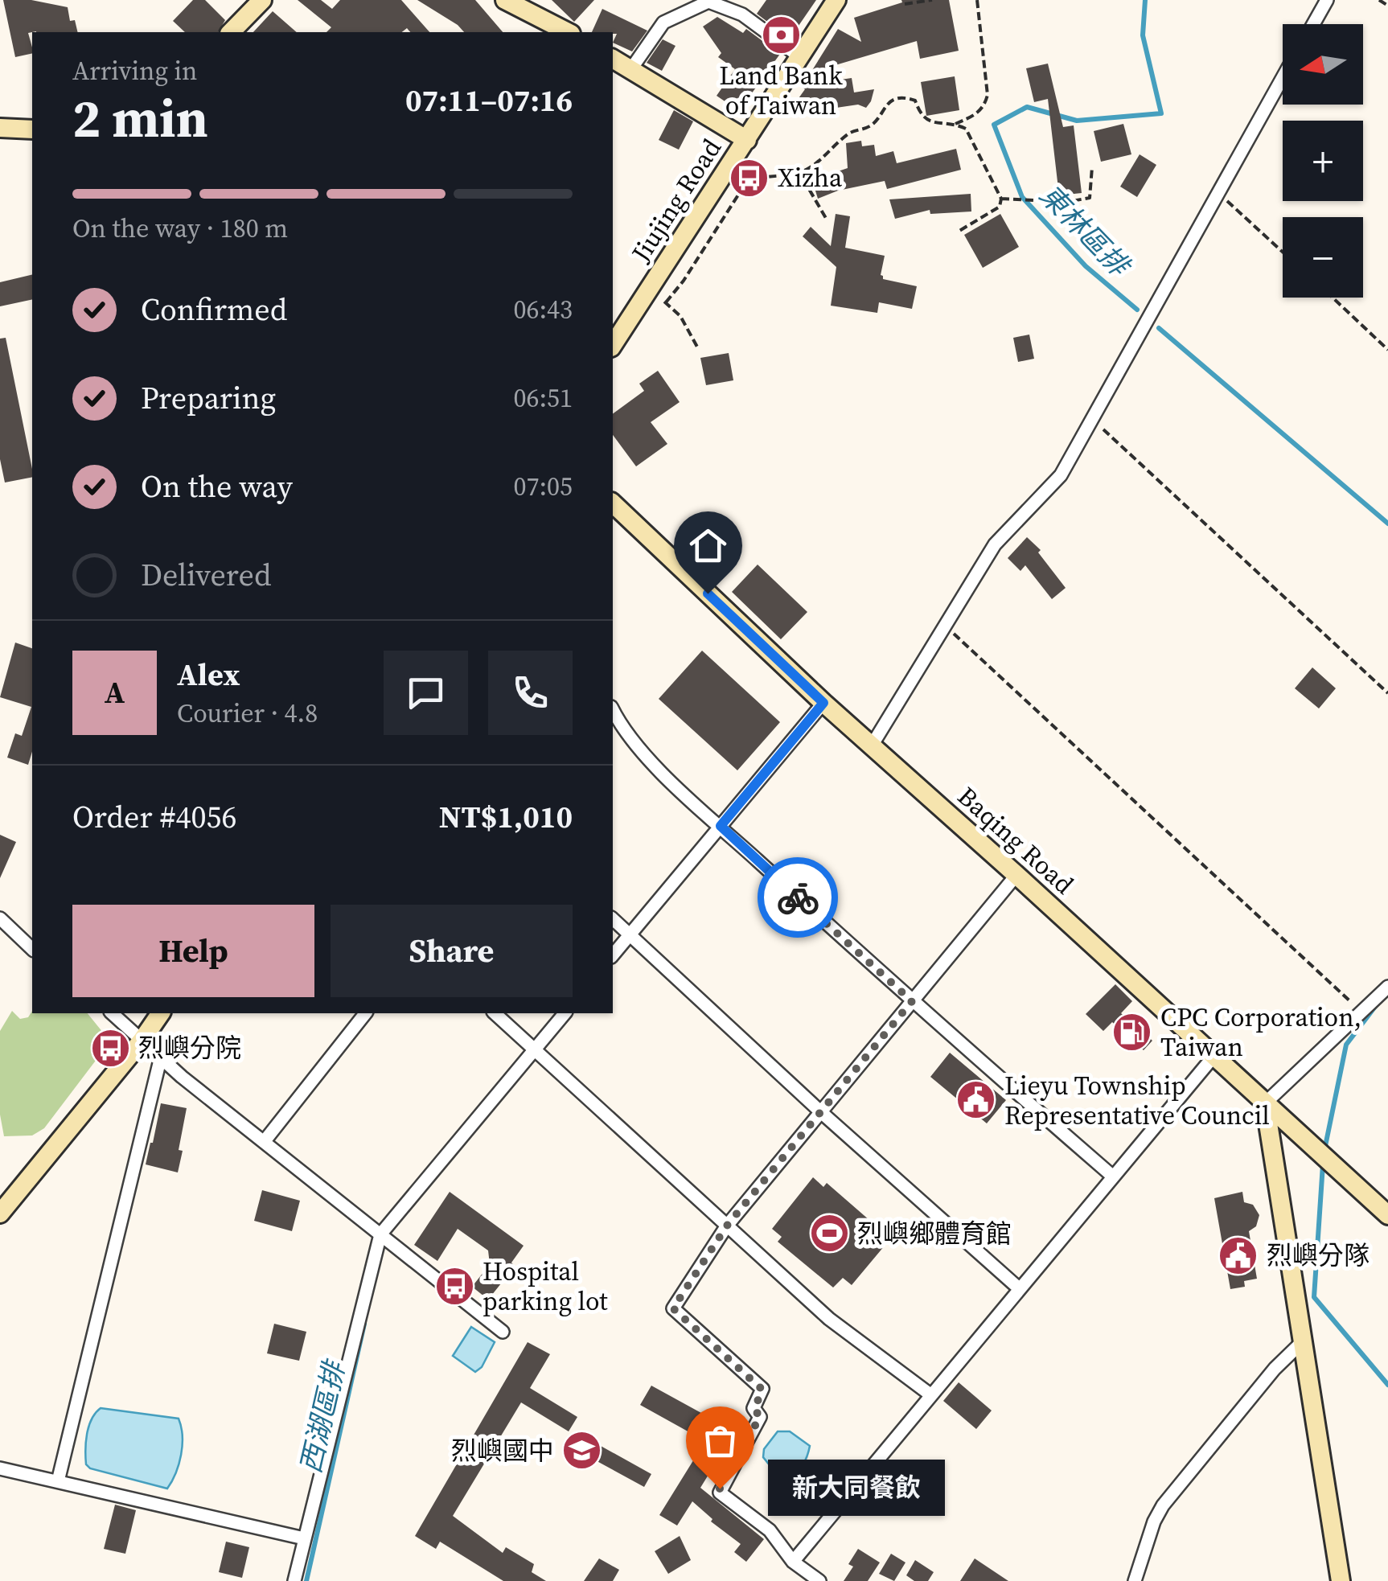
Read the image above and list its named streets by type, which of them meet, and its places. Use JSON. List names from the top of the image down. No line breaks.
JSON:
{"streets":{"main road":["Jiujing Road","Baqing Road"]},"water":["東林區排","西湖區排"],"places":{"bank":["Land Bank of Taiwan"],"bus stop":["Xizha","烈嶼分院","Hospital parking lot"],"fuel station":["CPC Corporation, Taiwan"],"public building":["Lieyu Township Representative Council","烈嶼分隊"],"sports":["烈嶼鄉體育館"],"school or university":["烈嶼國中"],"other":["新大同餐飲"]},"north":"left","page":{"map_buttons":["+","−"],"heading":["2 min","Arriving in","07:11–07:16"],"panel":["Alex","Courier · 4.8","Order #4056","NT$1,010"],"bar":"On the way · 180 m","list":[["Confirmed","06:43"],["Preparing","06:51"],["On the way","07:05"],"Delivered"],"round":"A","buttons":["Help","Share"],"bubble":"新大同餐飲"}}
